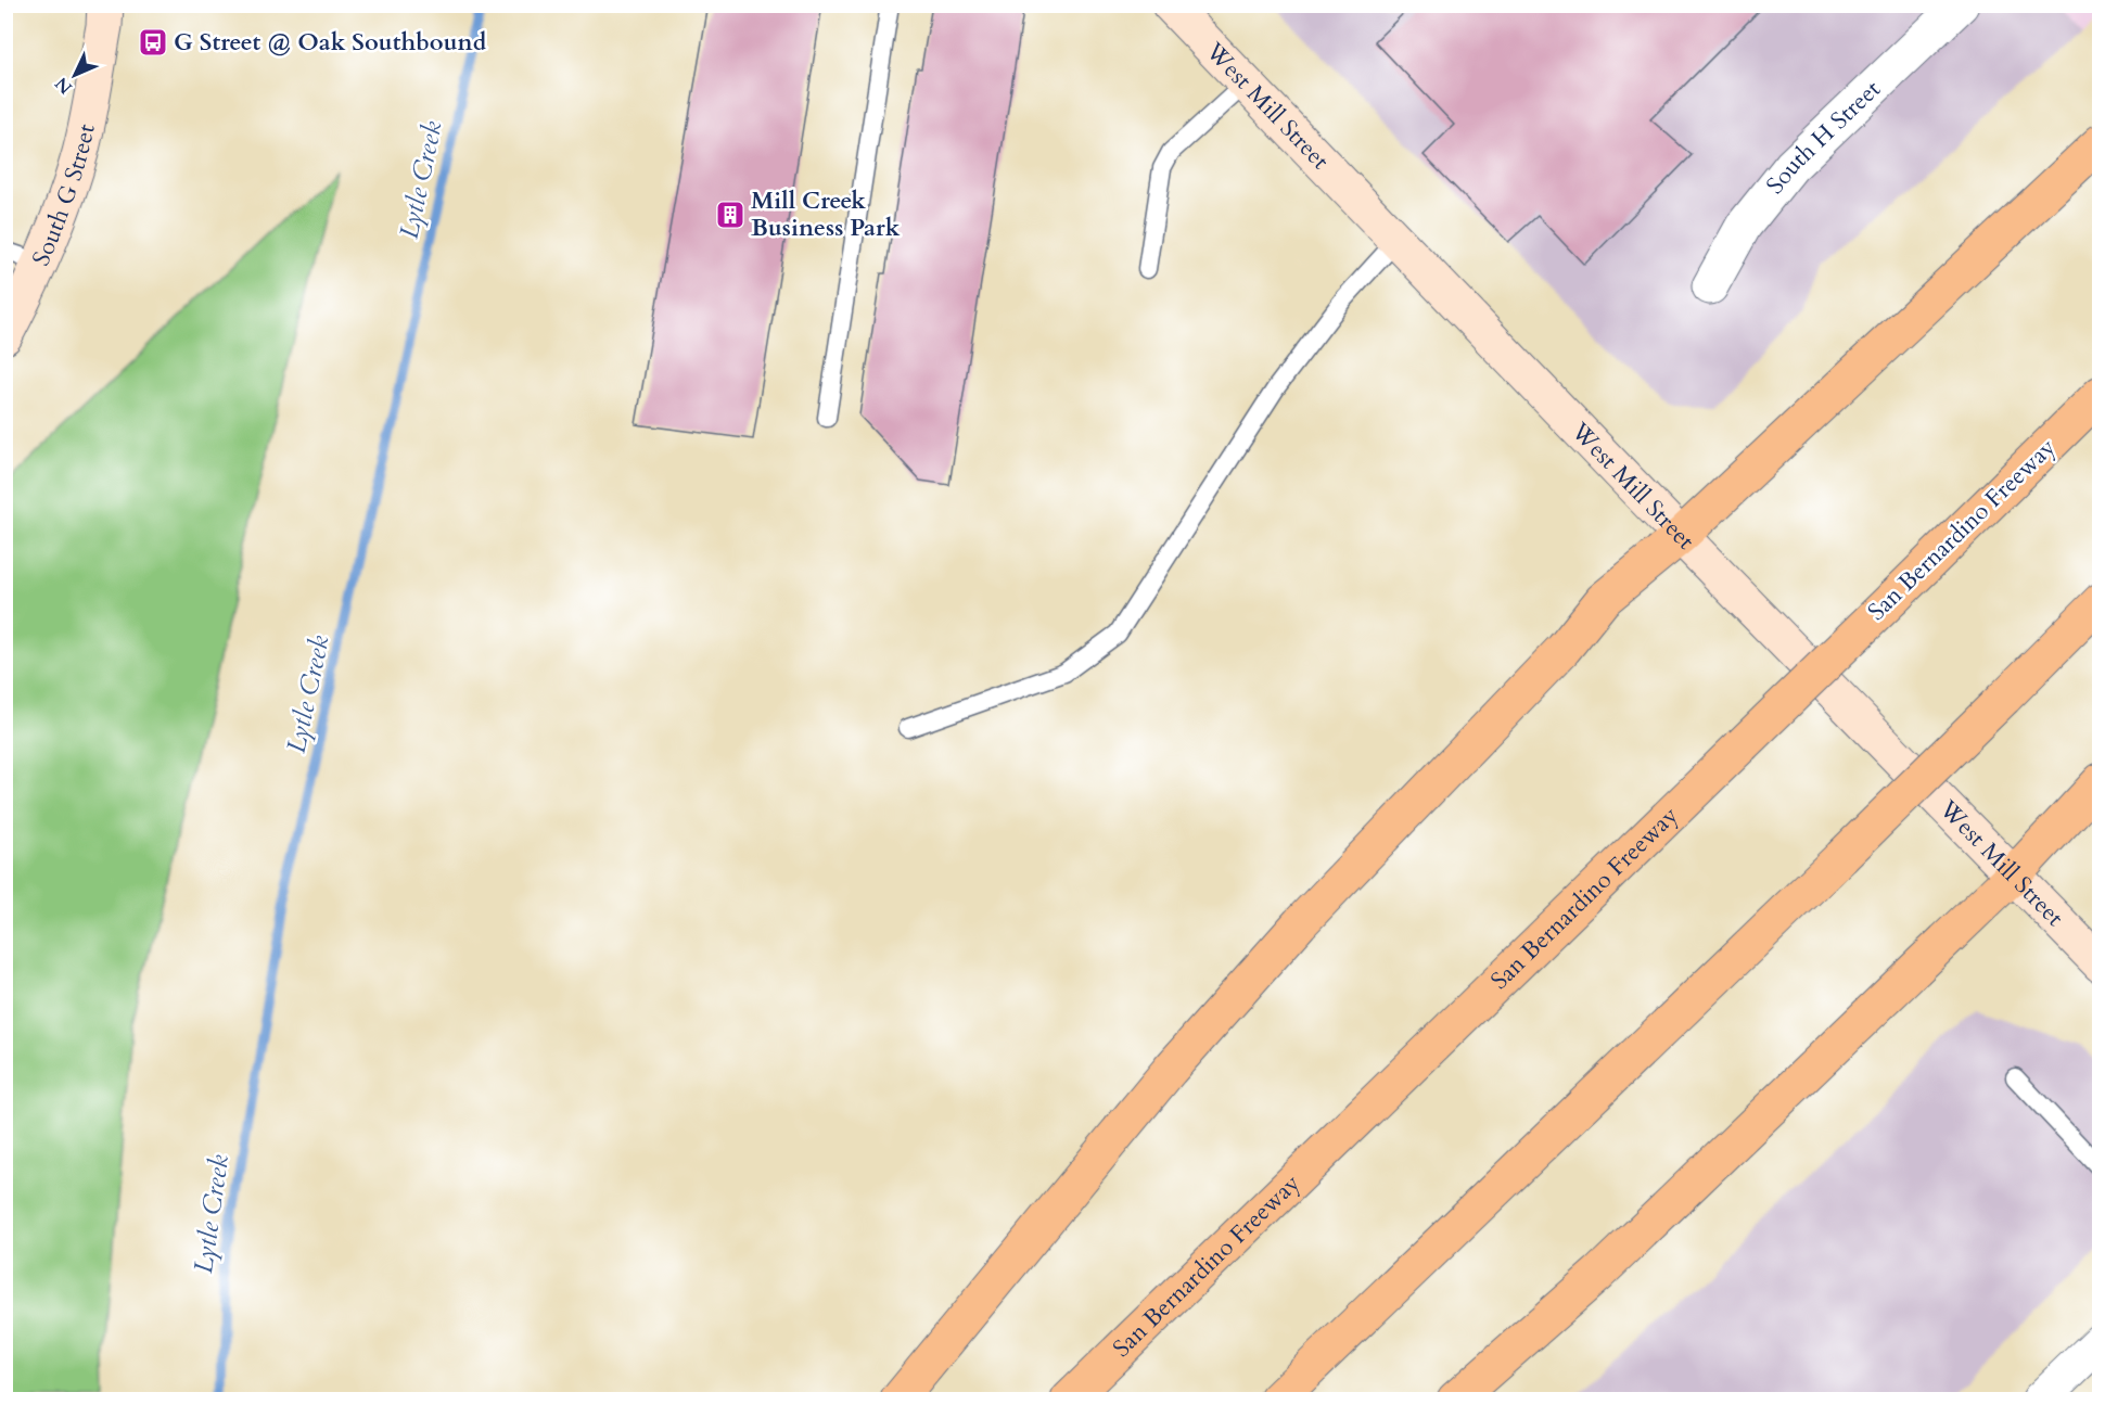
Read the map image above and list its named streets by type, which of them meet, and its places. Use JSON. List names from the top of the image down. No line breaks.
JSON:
{"streets":{"highway":["San Bernardino Freeway"],"main road":["West Mill Street","South G Street"],"street":["South H Street"]},"water":["Lytle Creek"],"places":{"bus stop":["G Street @ Oak Southbound"],"building":["Mill Creek Business Park"]},"north":"bottom left"}
